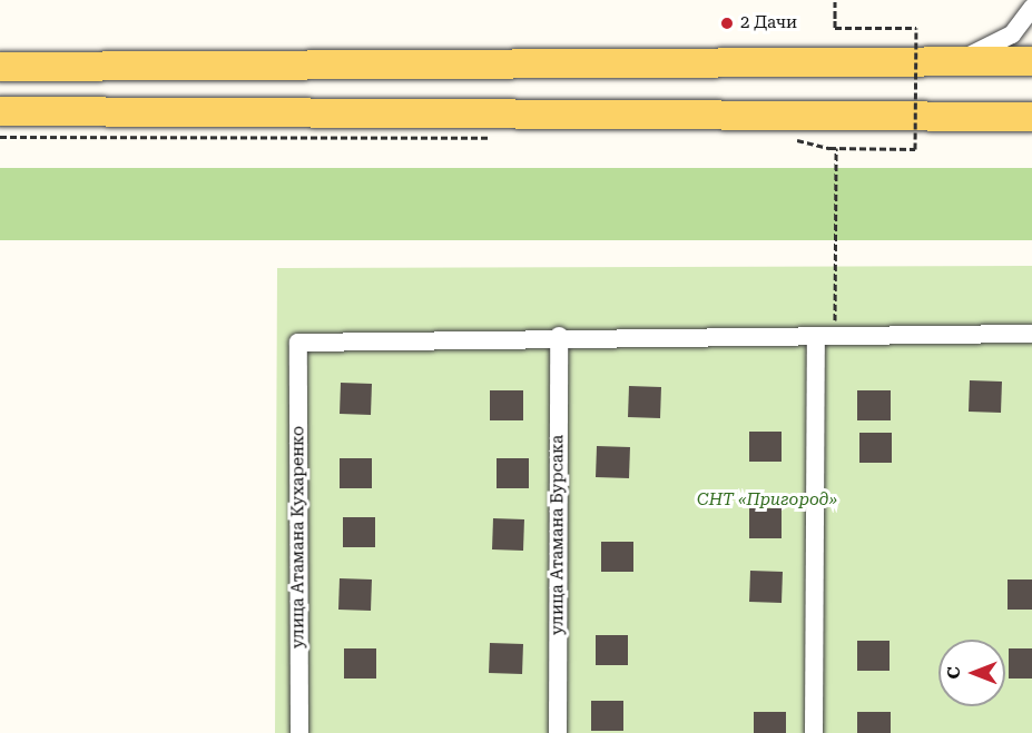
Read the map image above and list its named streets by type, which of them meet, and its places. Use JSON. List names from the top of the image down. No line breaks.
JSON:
{"streets":{"street":["улица Атамана Бурсака","улица Атамана Кухаренко"]},"crossings":[["улица Атамана Бурсака","улица Атамана Кухаренко"]],"parks":["СНТ «Пригород»"],"places":["2 Дачи"],"north":"left"}
